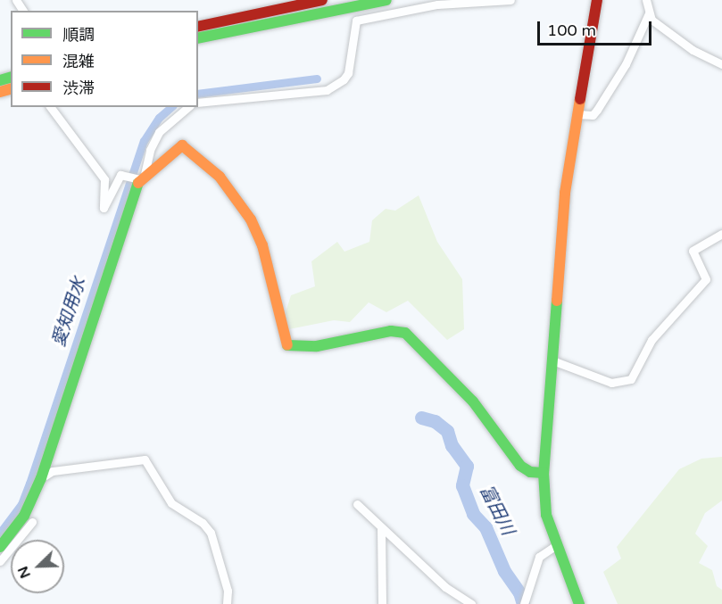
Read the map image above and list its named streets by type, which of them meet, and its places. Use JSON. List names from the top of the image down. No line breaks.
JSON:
{"water":["愛知用水","富田川"],"legend":["順調","混雑","渋滞"],"scale_bar":"100 m","north":"bottom left"}
